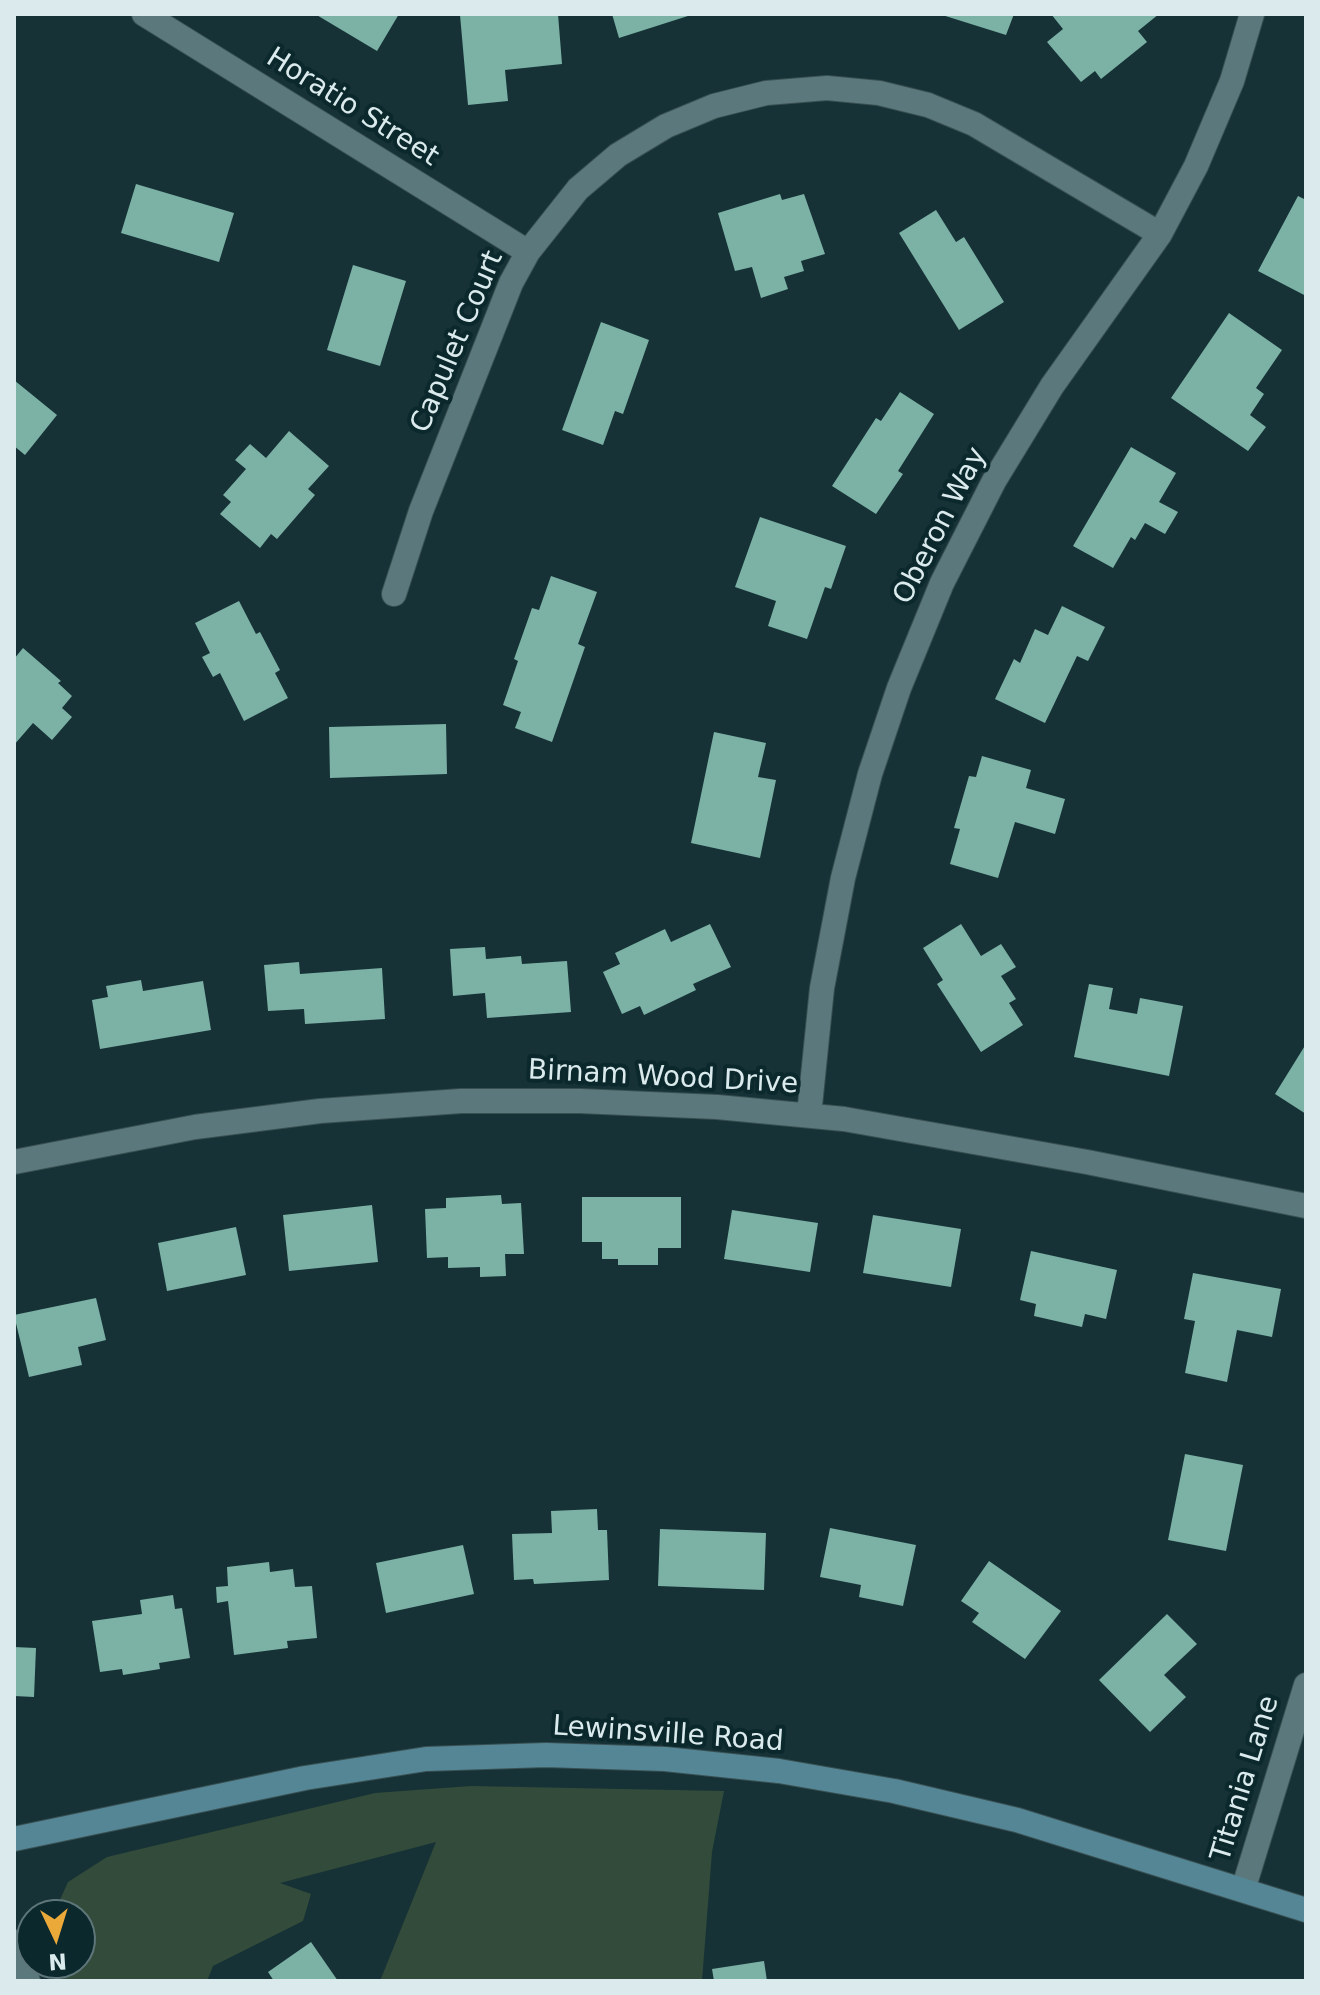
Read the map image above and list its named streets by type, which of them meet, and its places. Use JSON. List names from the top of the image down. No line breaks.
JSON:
{"streets":{"main road":["Lewinsville Road"],"street":["Horatio Street","Capulet Court","Oberon Way","Birnam Wood Drive","Titania Lane"]},"crossings":[["Horatio Street","Capulet Court"],["Capulet Court","Oberon Way"],["Oberon Way","Birnam Wood Drive"],["Lewinsville Road","Titania Lane"]],"north":"bottom"}
